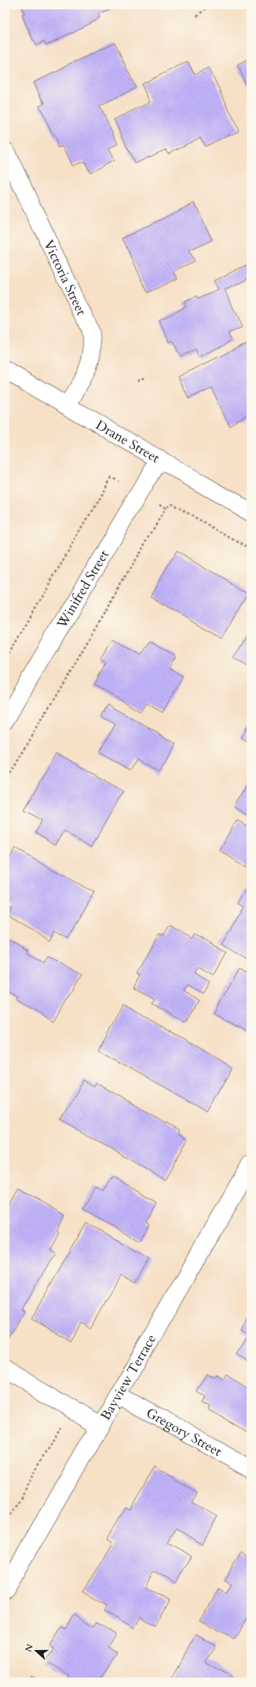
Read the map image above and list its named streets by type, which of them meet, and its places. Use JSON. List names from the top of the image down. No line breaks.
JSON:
{"streets":{"street":["Victoria Street","Drane Street","Winifred Street","Bayview Terrace","Gregory Street"]},"crossings":[["Victoria Street","Drane Street"],["Drane Street","Winifred Street"],["Bayview Terrace","Gregory Street"]],"north":"left"}
